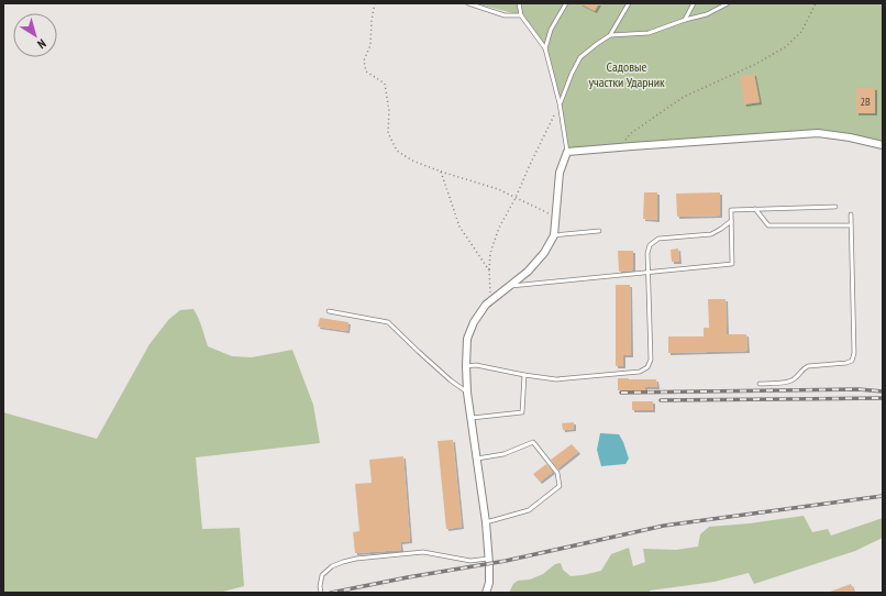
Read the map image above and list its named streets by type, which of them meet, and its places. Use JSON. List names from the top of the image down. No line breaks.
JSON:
{"parks":["Садовые участки Ударник"],"house_numbers":["2В"],"north":"bottom right"}
